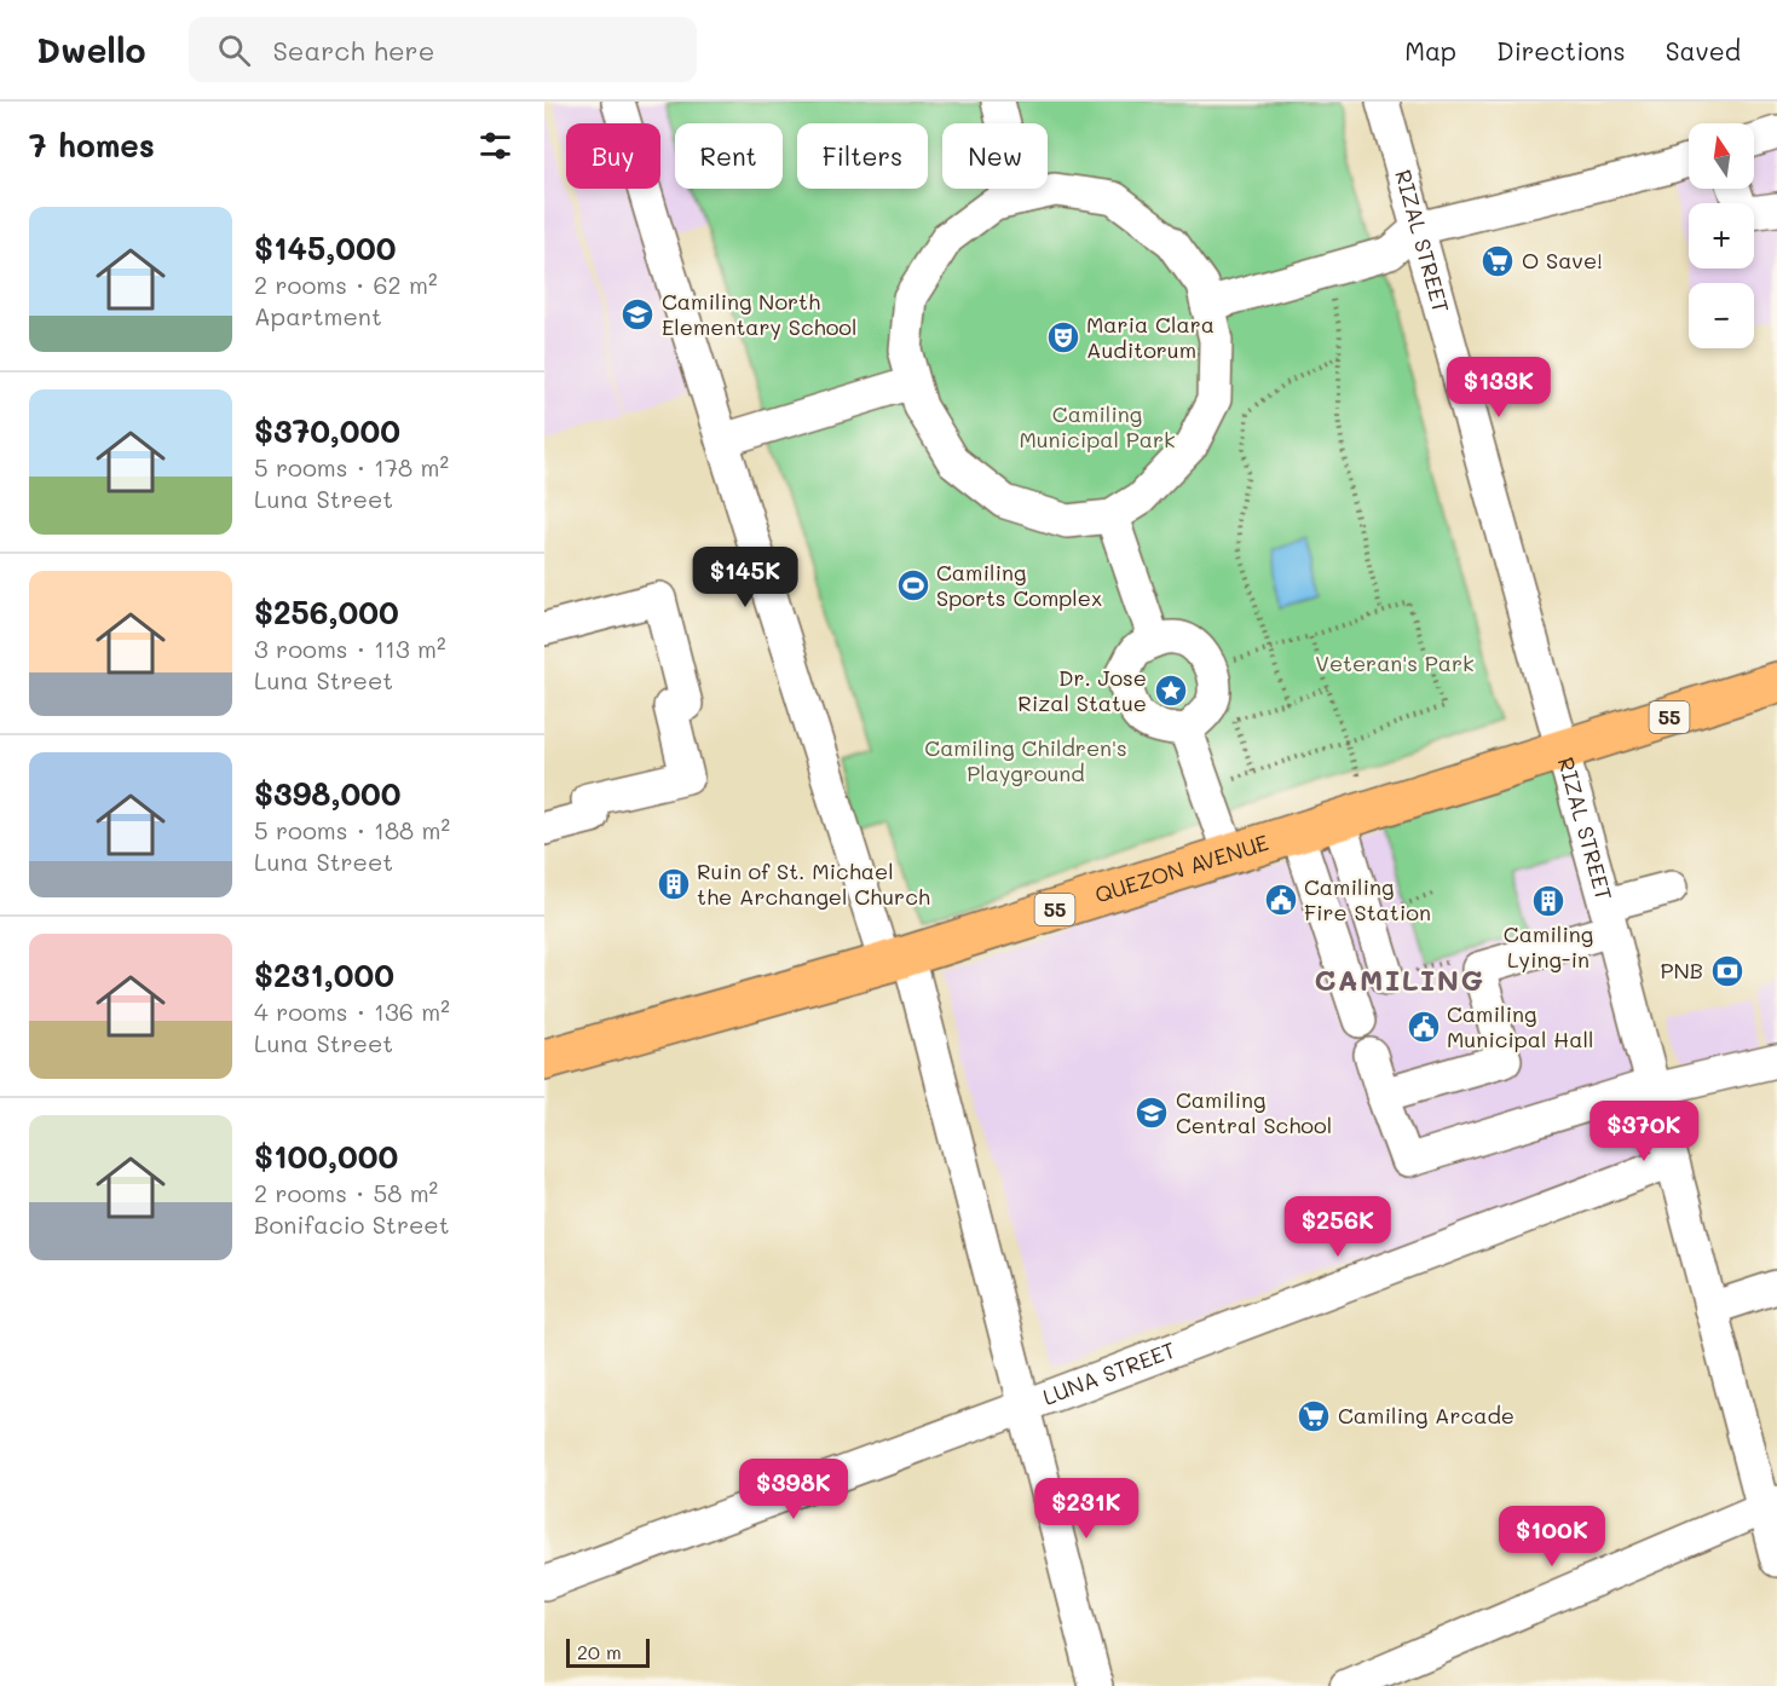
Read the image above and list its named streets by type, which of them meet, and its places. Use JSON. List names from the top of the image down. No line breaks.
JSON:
{"streets":{"highway":["55","QUEZON AVENUE"],"street":["RIZAL STREET","LUNA STREET"]},"crossings":[["RIZAL STREET","QUEZON AVENUE"],["RIZAL STREET","LUNA STREET"]],"districts":["CAMILING"],"parks":["Camiling Municipal Park","Veteran's Park","Camiling Children's Playground"],"places":{"supermarket":["O Save!","Camiling Arcade"],"school or university":["Camiling North Elementary School","Camiling Central School"],"theatre":["Maria Clara Auditorum"],"sports":["Camiling Sports Complex"],"place":["Dr. Jose Rizal Statue"],"building":["Ruin of St. Michael the Archangel Church","Camiling Lying-in"],"public building":["Camiling Fire Station","Camiling Municipal Hall"],"bank":["PNB"]},"scale_bar":"20 m","north":"top","page":{"header":"Dwello","search":"Search here","nav":["Map","Directions","Saved"],"heading":"7 homes","map_buttons":["+","−"],"chip":["Buy","Rent","Filters","New"],"list":[{"name":"$145,000","note":"2 rooms · 62 m² · Apartment"},{"name":"$370,000","note":"5 rooms · 178 m² · Luna Street"},{"name":"$256,000","note":"3 rooms · 113 m² · Luna Street"},{"name":"$398,000","note":"5 rooms · 188 m² · Luna Street"},{"name":"$231,000","note":"4 rooms · 136 m² · Luna Street"},{"name":"$100,000","note":"2 rooms · 58 m² · Bonifacio Street"}],"price":["$133K","$145K","$370K","$256K","$398K","$231K","$100K"],"scale":"20 m"}}
